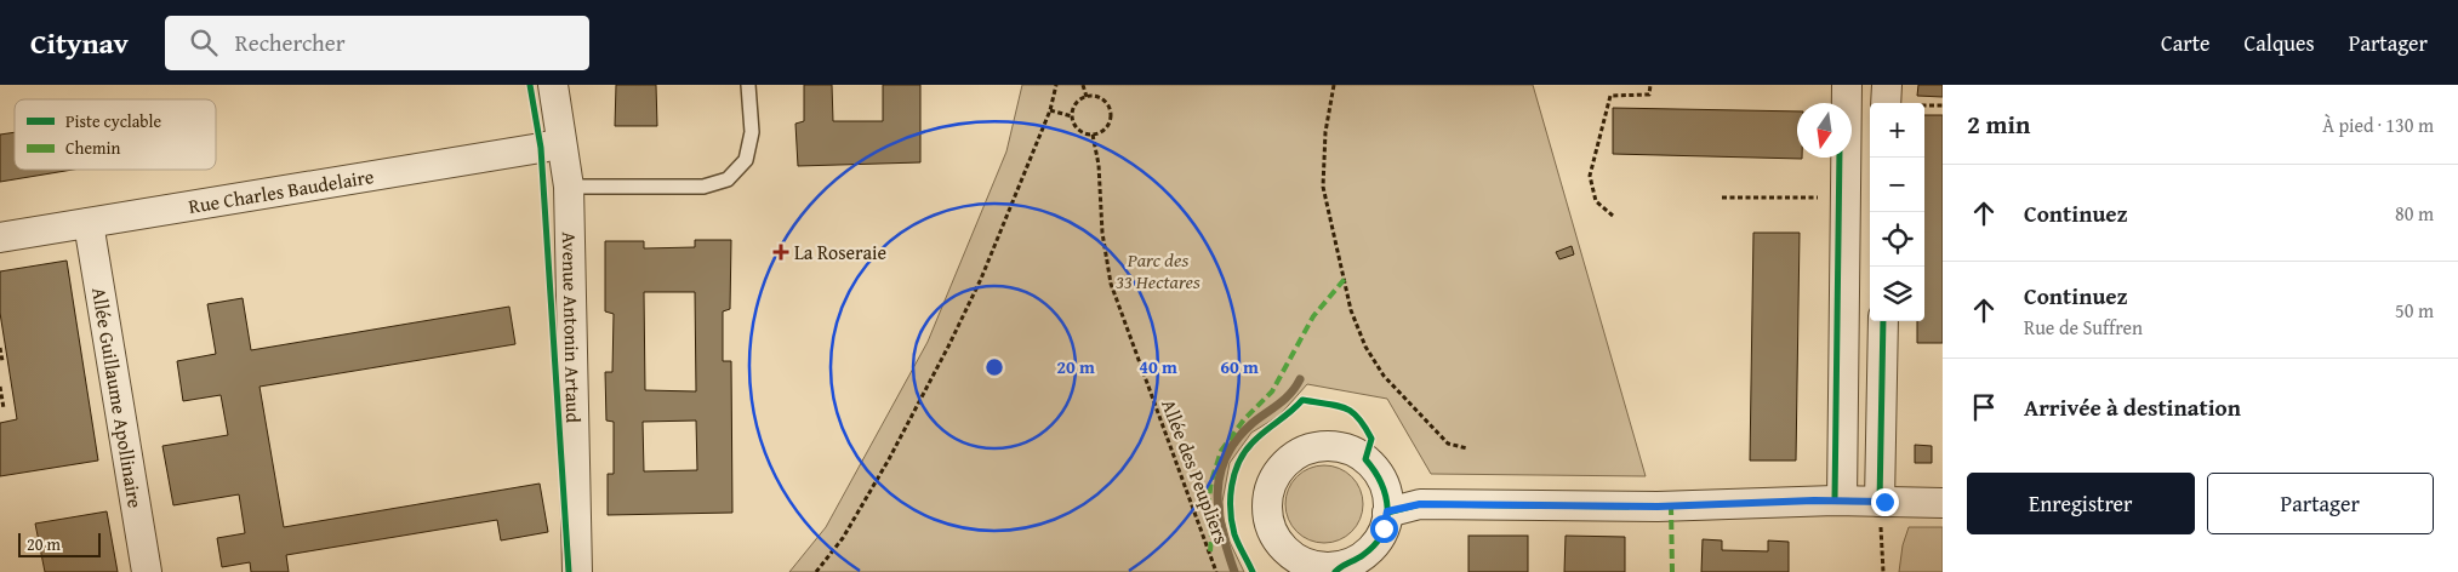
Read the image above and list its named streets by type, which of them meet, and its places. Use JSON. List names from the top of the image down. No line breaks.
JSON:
{"streets":{"street":["Rue Charles Baudelaire","Avenue Antonin Artaud","Allée Guillaume Apollinaire"],"cycle path":["Allée des Peupliers"]},"crossings":[["Rue Charles Baudelaire","Avenue Antonin Artaud"],["Rue Charles Baudelaire","Allée Guillaume Apollinaire"]],"parks":["Parc des 33 Hectares"],"places":{"health":["La Roseraie"]},"legend":["Piste cyclable","Chemin"],"scale_bar":"20 m","north":"bottom","page":{"header":"Citynav","search":"Rechercher","nav":["Carte","Calques","Partager"],"heading":["2 min","À pied · 130 m"],"map_buttons":["+","−"],"list":[["Continuez","80 m"],["Continuez","Rue de Suffren","50 m"],"Arrivée à destination"],"buttons":["Enregistrer","Partager"],"scale":"20 m"},"rings":["20 m","40 m","60 m"]}
